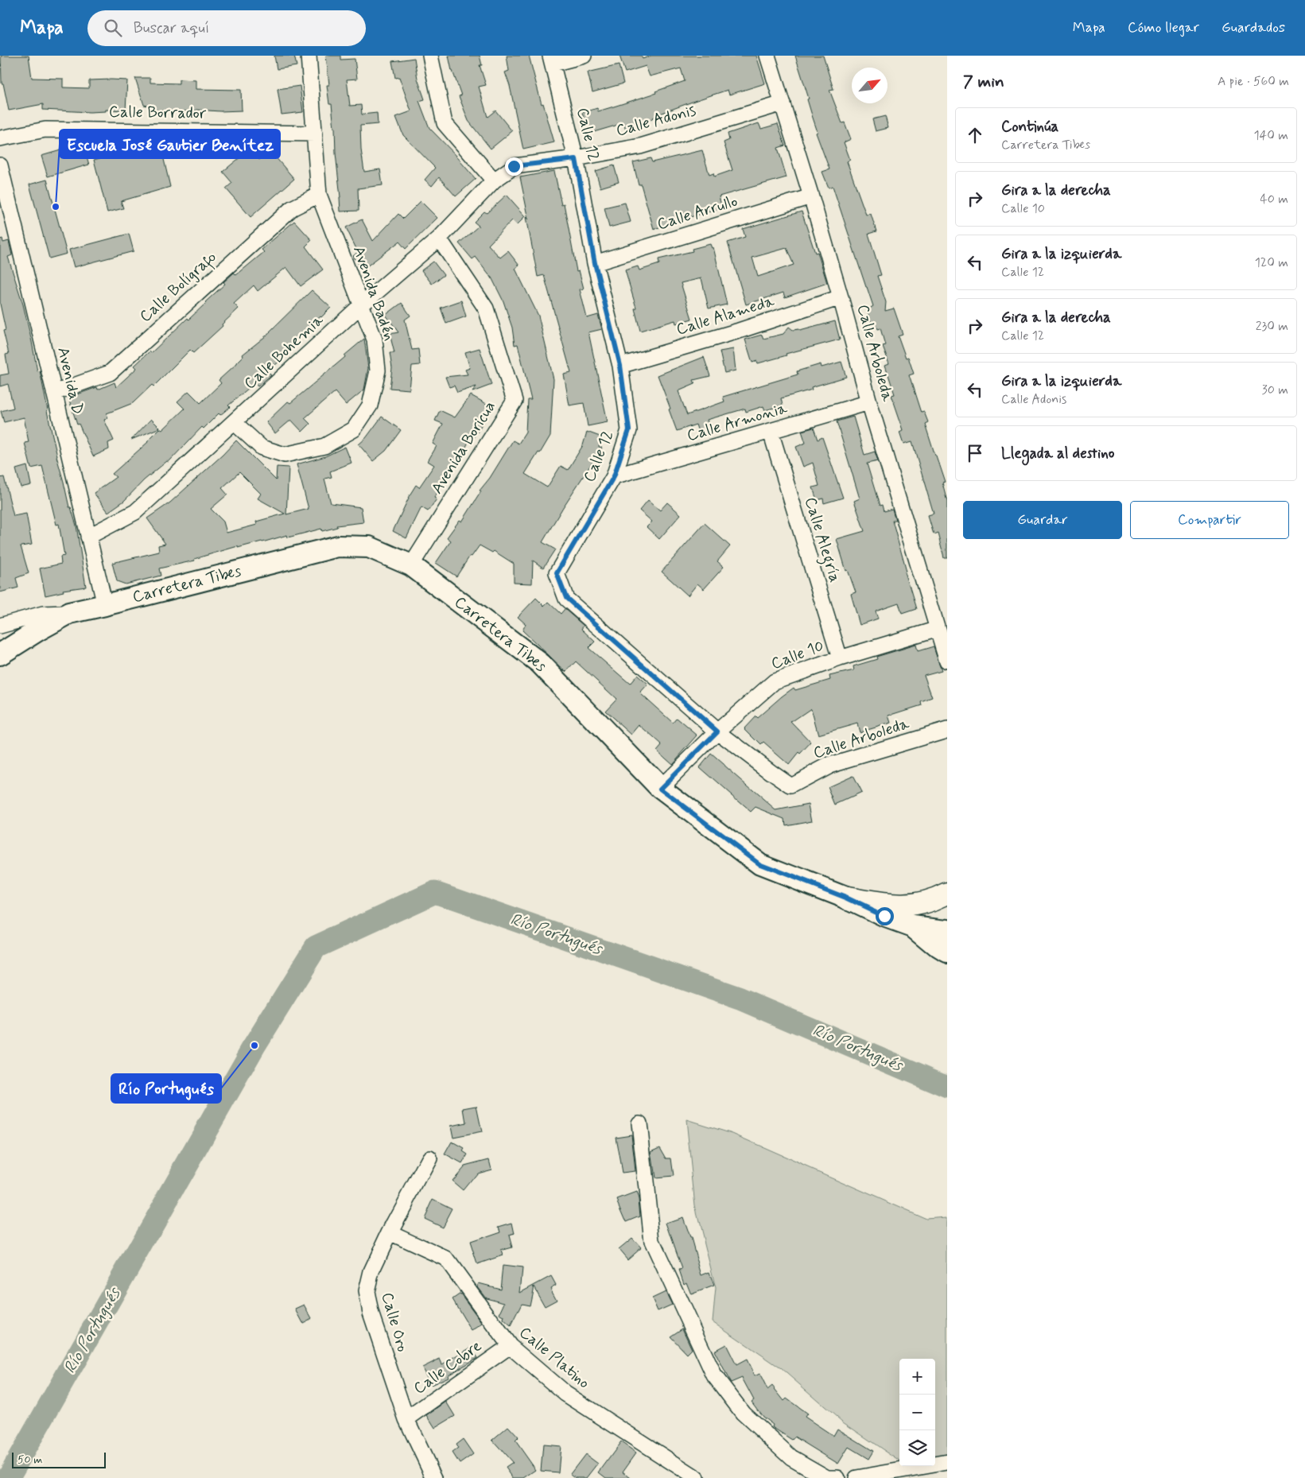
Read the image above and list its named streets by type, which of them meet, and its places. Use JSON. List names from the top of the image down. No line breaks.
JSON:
{"streets":{"street":["Calle Borrador","Calle Adonis","Calle 12","Calle Arrullo","Calle Bolígrafo","Avenida Badén","Calle Alameda","Calle Bohemia","Calle Arboleda","Avenida D","Calle Armonia","Avenida Boricua","Calle Alegría","Carretera Tibes","Calle 10","Calle Oro","Calle Platino","Calle Cobre"]},"crossings":[["Calle Borrador","Avenida Badén"],["Calle Adonis","Calle 12"],["Calle Adonis","Calle Bohemia"],["Calle Adonis","Calle Arboleda"],["Calle 12","Calle Arrullo"],["Calle 12","Calle Alameda"],["Calle 12","Calle Arboleda"],["Calle 12","Calle Armonia"],["Calle 12","Calle 10"],["Calle Arrullo","Calle Arboleda"],["Calle Bolígrafo","Avenida Badén"],["Calle Bolígrafo","Avenida D"],["Avenida Badén","Calle Bohemia"],["Calle Alameda","Calle Arboleda"],["Calle Bohemia","Avenida D"],["Calle Bohemia","Avenida Boricua"],["Calle Arboleda","Calle Armonia"],["Calle Arboleda","Calle 10"],["Avenida D","Carretera Tibes"],["Calle Armonia","Calle Alegría"],["Avenida Boricua","Carretera Tibes"],["Calle Alegría","Calle 10"],["Carretera Tibes","Calle 10"],["Calle Oro","Calle Platino"],["Calle Oro","Calle Cobre"],["Calle Platino","Calle Cobre"]],"water":["Río Portugués"],"places":["Escuela José Gautier Benítez","Río Portugués"],"scale_bar":"50 m","north":"top right","page":{"header":"Mapa","search":"Buscar aquí","nav":["Mapa","Cómo llegar","Guardados"],"heading":["7 min","A pie · 560 m"],"list":[["Continúa","Carretera Tibes","140 m"],["Gira a la derecha","Calle 10","40 m"],["Gira a la izquierda","Calle 12","120 m"],["Gira a la derecha","Calle 12","230 m"],["Gira a la izquierda","Calle Adonis","30 m"],"Llegada al destino"],"buttons":["Guardar","Compartir"],"map_buttons":["+","−"],"scale":"50 m"}}
